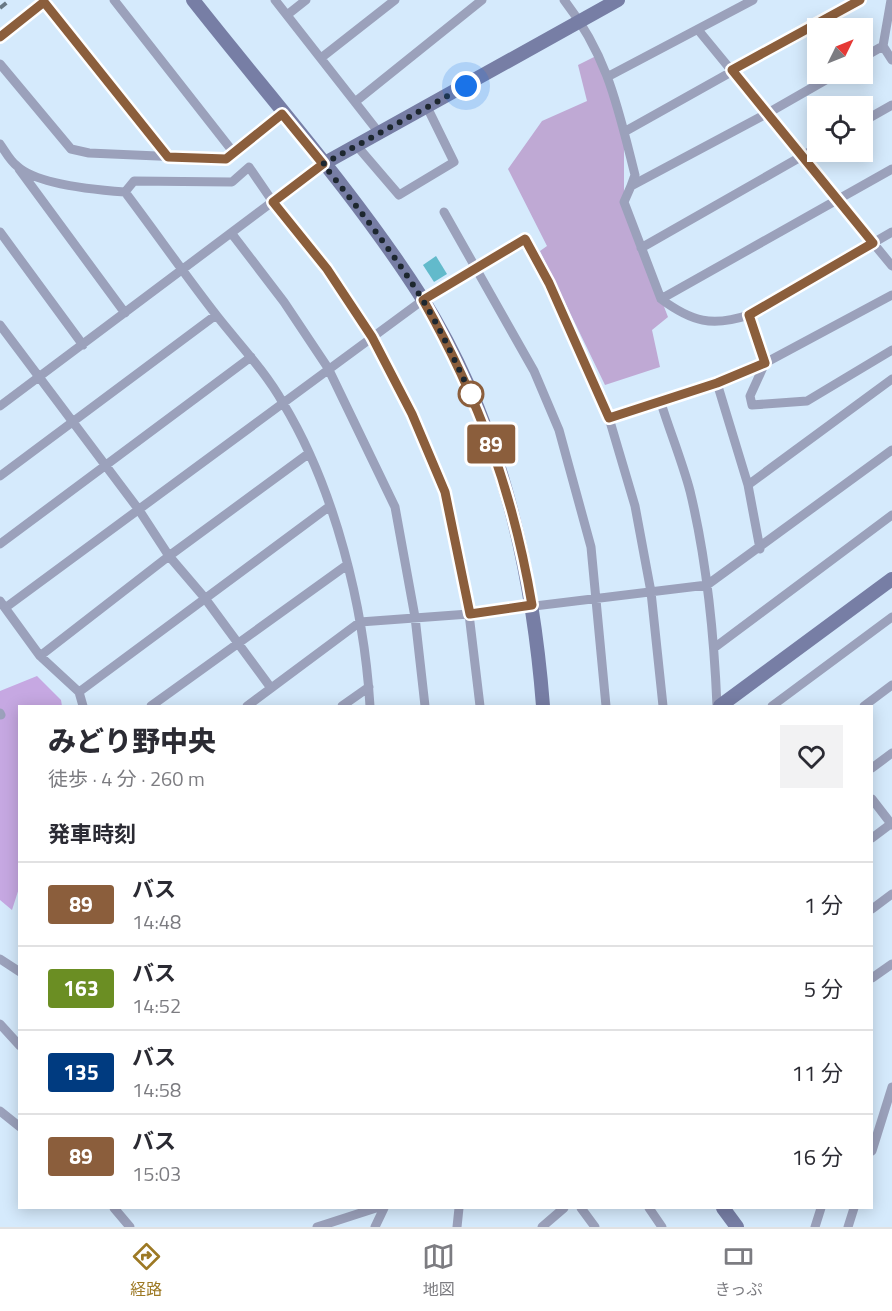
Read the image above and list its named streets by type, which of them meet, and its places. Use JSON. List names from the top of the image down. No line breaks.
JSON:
{"lines":["bus line 89"],"north":"top right","page":{"on_map":"89","heading":[["みどり野中央","徒歩 · 4 分 · 260 m"],"発車時刻"],"list":[{"mark":"89","name":"バス","note":"14:48","value":"1 分"},{"mark":"163","name":"バス","note":"14:52","value":"5 分"},{"mark":"135","name":"バス","note":"14:58","value":"11 分"},{"mark":"89","name":"バス","note":"15:03","value":"16 分"}],"tabs":["経路","地図","きっぷ"]}}
